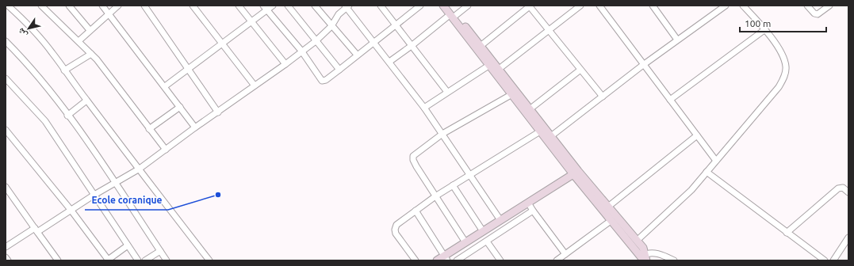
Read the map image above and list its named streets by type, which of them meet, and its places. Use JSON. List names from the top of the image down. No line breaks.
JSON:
{"places":["Ecole coranique"],"scale_bar":"100 m","north":"bottom left"}
